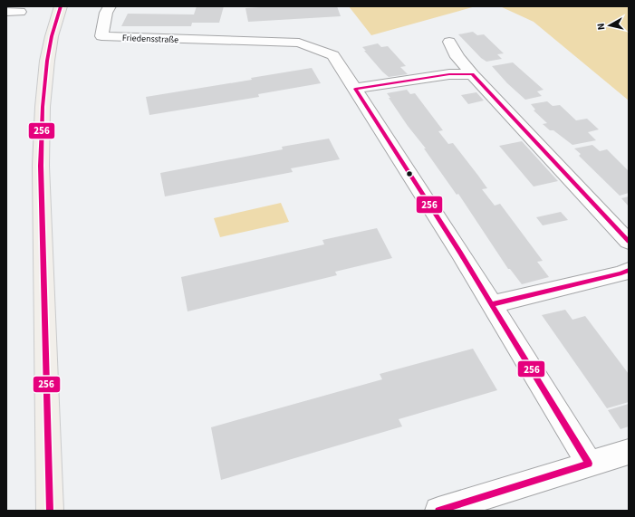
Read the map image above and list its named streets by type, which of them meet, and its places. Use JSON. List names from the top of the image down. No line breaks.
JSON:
{"streets":{"street":["Friedensstraße"]},"lines":["transit line 256"],"north":"left"}
